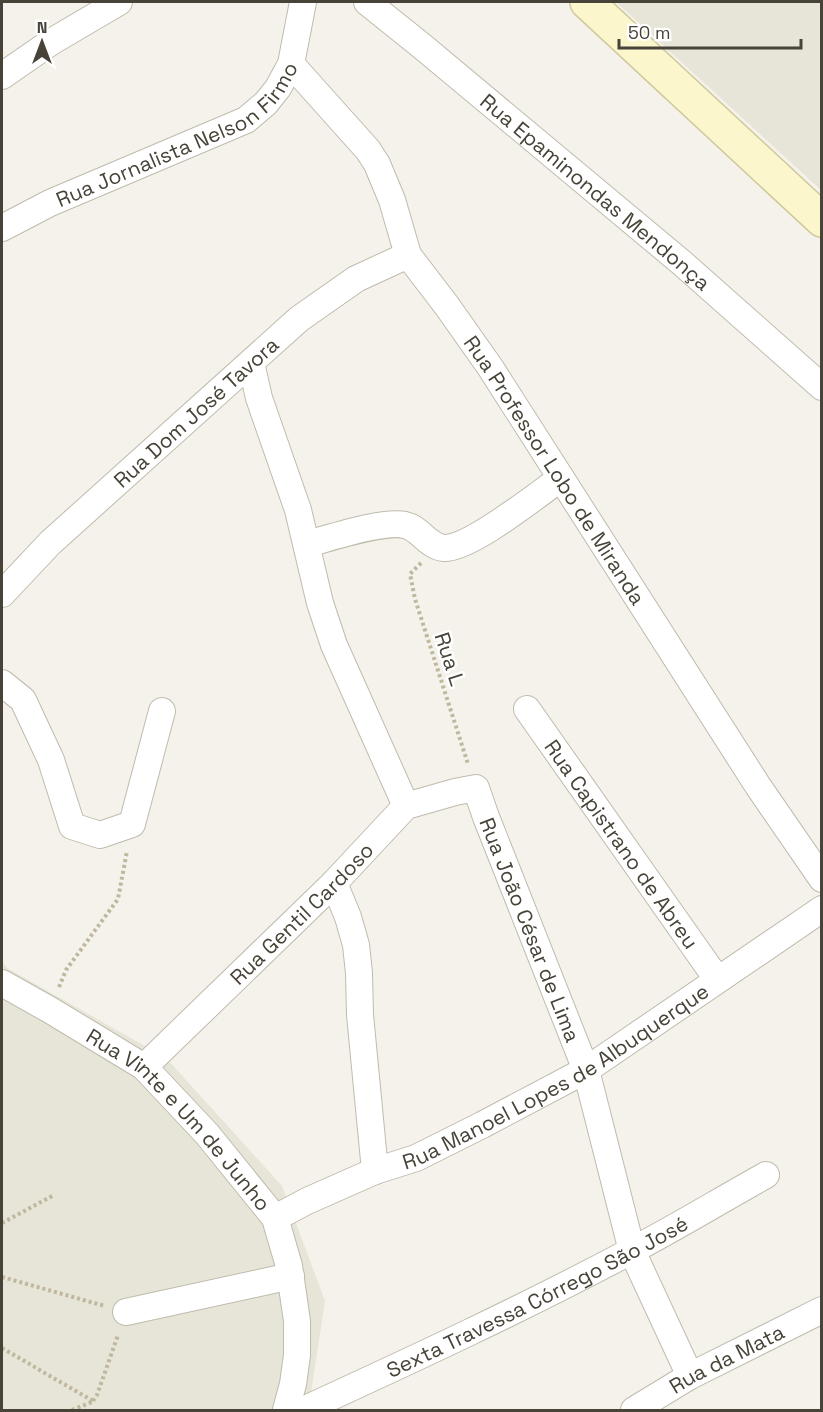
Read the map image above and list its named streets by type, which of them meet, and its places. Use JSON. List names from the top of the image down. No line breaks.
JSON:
{"streets":{"street":["Rua Jornalista Nelson Firmo","Rua Epaminondas Mendonça","Rua Dom José Tavora","Rua Professor Lobo de Miranda","Rua Capistrano de Abreu","Rua Gentil Cardoso","Rua João César de Lima","Rua Manoel Lopes de Albuquerque","Rua Vinte e Um de Junho","Sexta Travessa Córrego São José","Rua da Mata"],"path":["Rua L"]},"crossings":[["Rua Jornalista Nelson Firmo","Rua Professor Lobo de Miranda"],["Rua Dom José Tavora","Rua Professor Lobo de Miranda"],["Rua L","Rua João César de Lima"],["Rua Capistrano de Abreu","Rua Manoel Lopes de Albuquerque"],["Rua Gentil Cardoso","Rua Vinte e Um de Junho"],["Rua João César de Lima","Rua Manoel Lopes de Albuquerque"],["Rua João César de Lima","Sexta Travessa Córrego São José"],["Rua João César de Lima","Rua da Mata"],["Rua Manoel Lopes de Albuquerque","Rua Vinte e Um de Junho"]],"scale_bar":"50 m","north":"top"}
